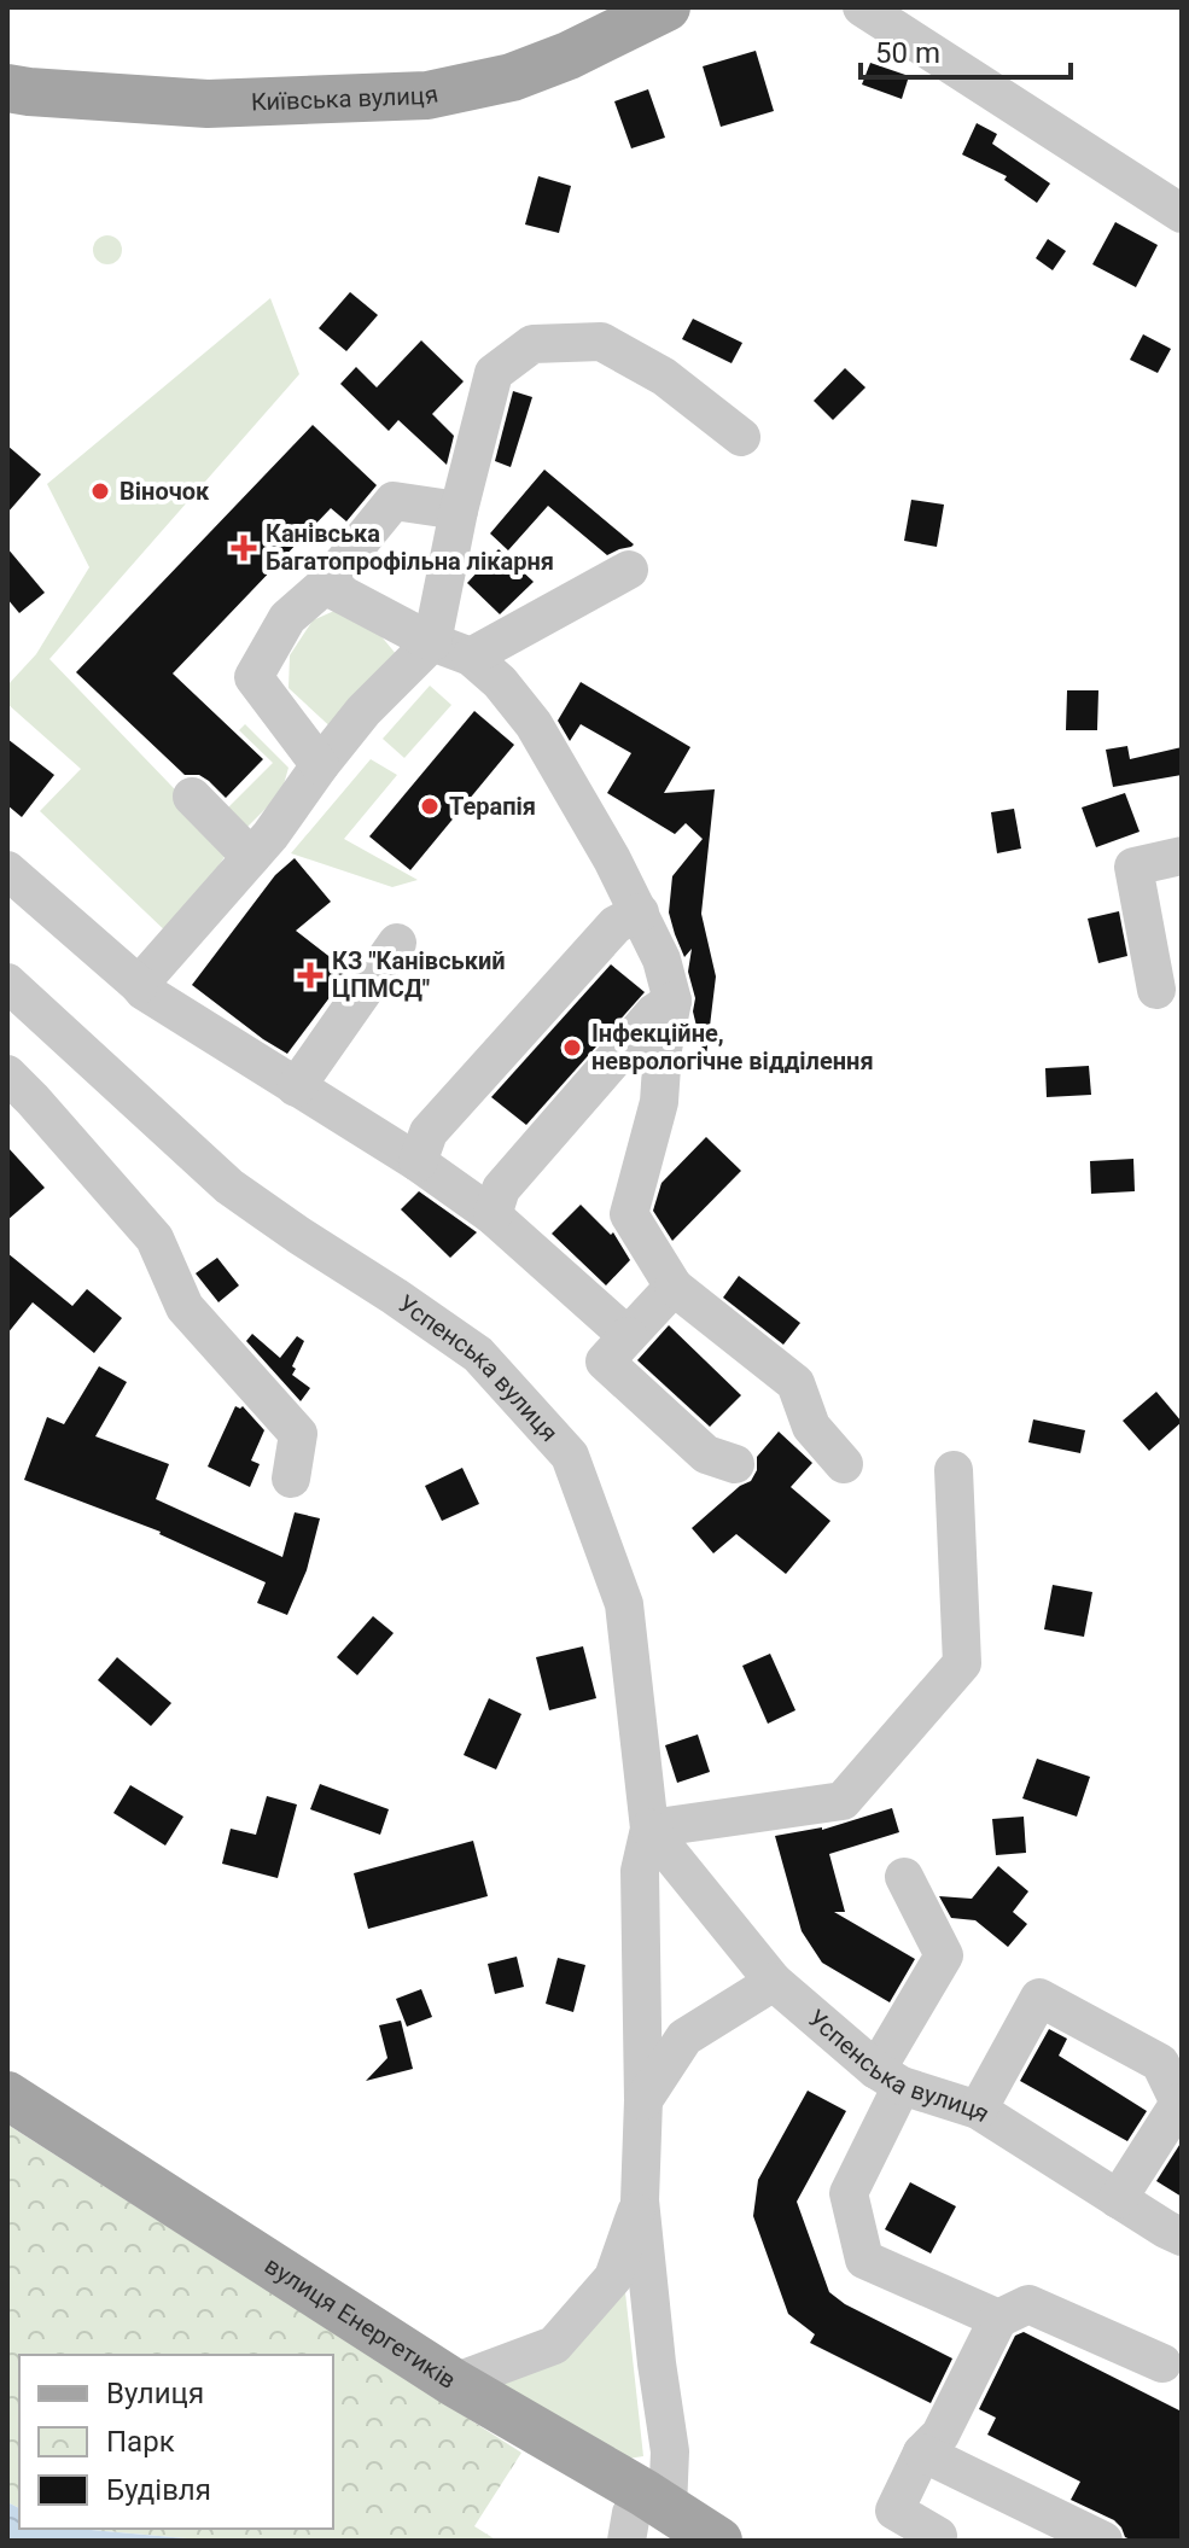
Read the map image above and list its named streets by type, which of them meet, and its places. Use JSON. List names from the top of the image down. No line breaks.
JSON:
{"streets":{"main road":["Київська вулиця","вулиця Енергетиків"],"street":["Успенська вулиця"]},"crossings":[["Успенська вулиця","вулиця Енергетиків"]],"places":{"other":["Віночок","Терапія","Інфекційне, неврологічне відділення"],"health":["Канівська Багатопрофільна лікарня","КЗ \"Канівський ЦПМСД\""]},"legend":["Вулиця","Парк","Будівля"],"scale_bar":"50 m"}
